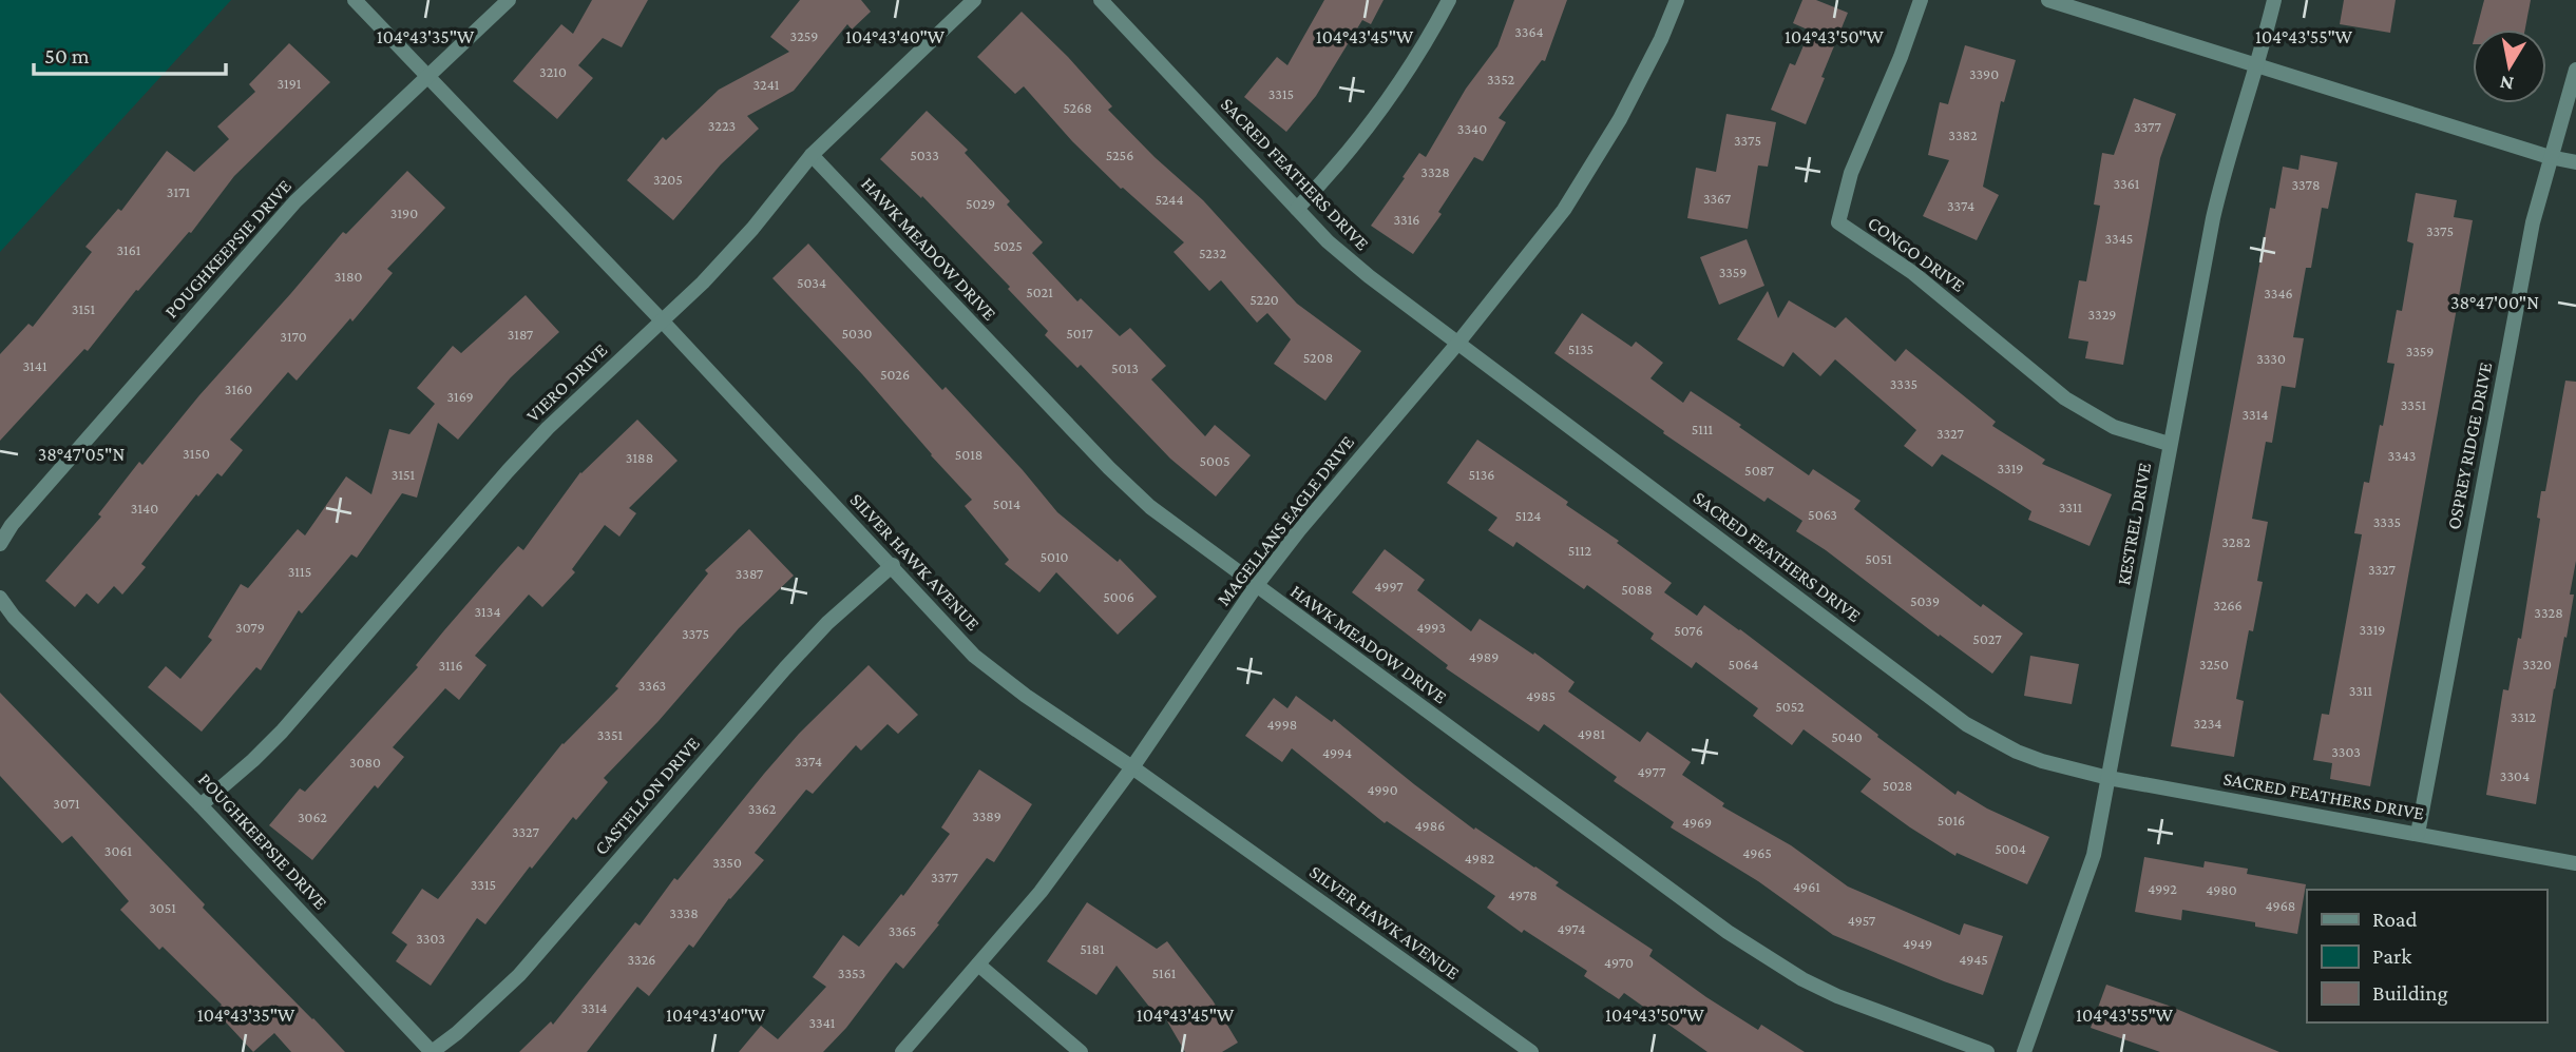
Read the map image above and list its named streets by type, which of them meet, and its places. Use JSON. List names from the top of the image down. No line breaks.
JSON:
{"streets":{"street":["SACRED FEATHERS DRIVE","POUGHKEEPSIE DRIVE","HAWK MEADOW DRIVE","CONGO DRIVE","VIERO DRIVE","OSPREY RIDGE DRIVE","MAGELLANS EAGLE DRIVE","KESTREL DRIVE","SILVER HAWK AVENUE","CASTELLON DRIVE"]},"crossings":[["SACRED FEATHERS DRIVE","OSPREY RIDGE DRIVE"],["SACRED FEATHERS DRIVE","MAGELLANS EAGLE DRIVE"],["SACRED FEATHERS DRIVE","KESTREL DRIVE"],["POUGHKEEPSIE DRIVE","VIERO DRIVE"],["POUGHKEEPSIE DRIVE","SILVER HAWK AVENUE"],["POUGHKEEPSIE DRIVE","CASTELLON DRIVE"],["HAWK MEADOW DRIVE","VIERO DRIVE"],["HAWK MEADOW DRIVE","MAGELLANS EAGLE DRIVE"],["CONGO DRIVE","KESTREL DRIVE"],["VIERO DRIVE","SILVER HAWK AVENUE"],["MAGELLANS EAGLE DRIVE","SILVER HAWK AVENUE"],["SILVER HAWK AVENUE","CASTELLON DRIVE"]],"house_numbers":["3364","3259","3210","3390","3352","3191","3241","3315","5268","3223","3377","3340","3382","3375","5033","5256","3328","3205","3361","3378","3171","3367","5244","5029","3374","3190","3316","3375","3345","5025","3161","5232","3359","3180","5034","5021","3346","5220","3151","3329","5030","5017","3187","3170","5135","3359","5208","3330","3141","5013","5026","3335","3160","3169","3351","3314","5111","3327","3150","5018","3343","3188","5005","3319","5087","3151","5136","5014","3311","3140","5063","5124","3335","3282","5112","5010","5051","3327","3115","3387","4997","5088","5006","5039","3266","3134","3328","3079","4993","3319","5076","3375","5027","4989","5064","3250","3320","3116","3363","3311","4985","5052","3312","3234","4998","4981","3351","5040","3303","4994","3374","3080","4977","3304","5028","4990","3071","3362","3389","3062","5016","4969","4986","3327","5004","3061","4965","4982","3350","3377","3315","4961","4992","4980","4978","4968","3051","3338","4957","4974","3365","3303","4949","5181","3326","4945","4970","3353","5161","3314","3341"],"legend":["Road","Park","Building"],"scale_bar":"50 m","north":"bottom","coordinates":["104°43'35\"W","104°43'40\"W","104°43'45\"W","104°43'50\"W","104°43'55\"W","38°47'00\"N","38°47'05\"N"]}
